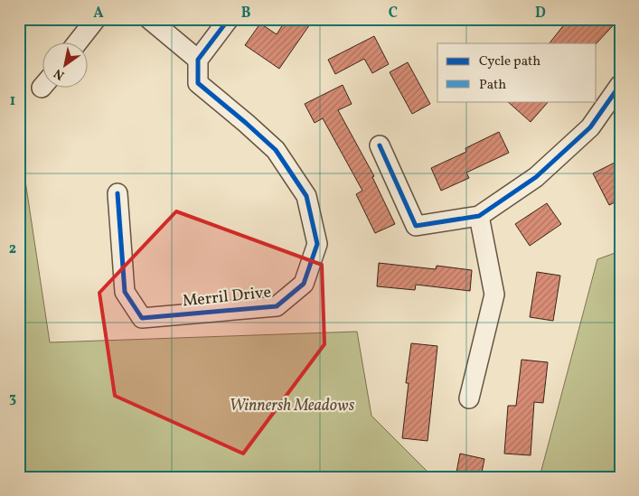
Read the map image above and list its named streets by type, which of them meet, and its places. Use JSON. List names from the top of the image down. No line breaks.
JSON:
{"streets":{"street":["Merril Drive"]},"parks":["Winnersh Meadows"],"legend":["Cycle path","Path"],"north":"bottom left","grid":{"columns":["A","B","C","D"],"rows":["1","2","3"]}}
